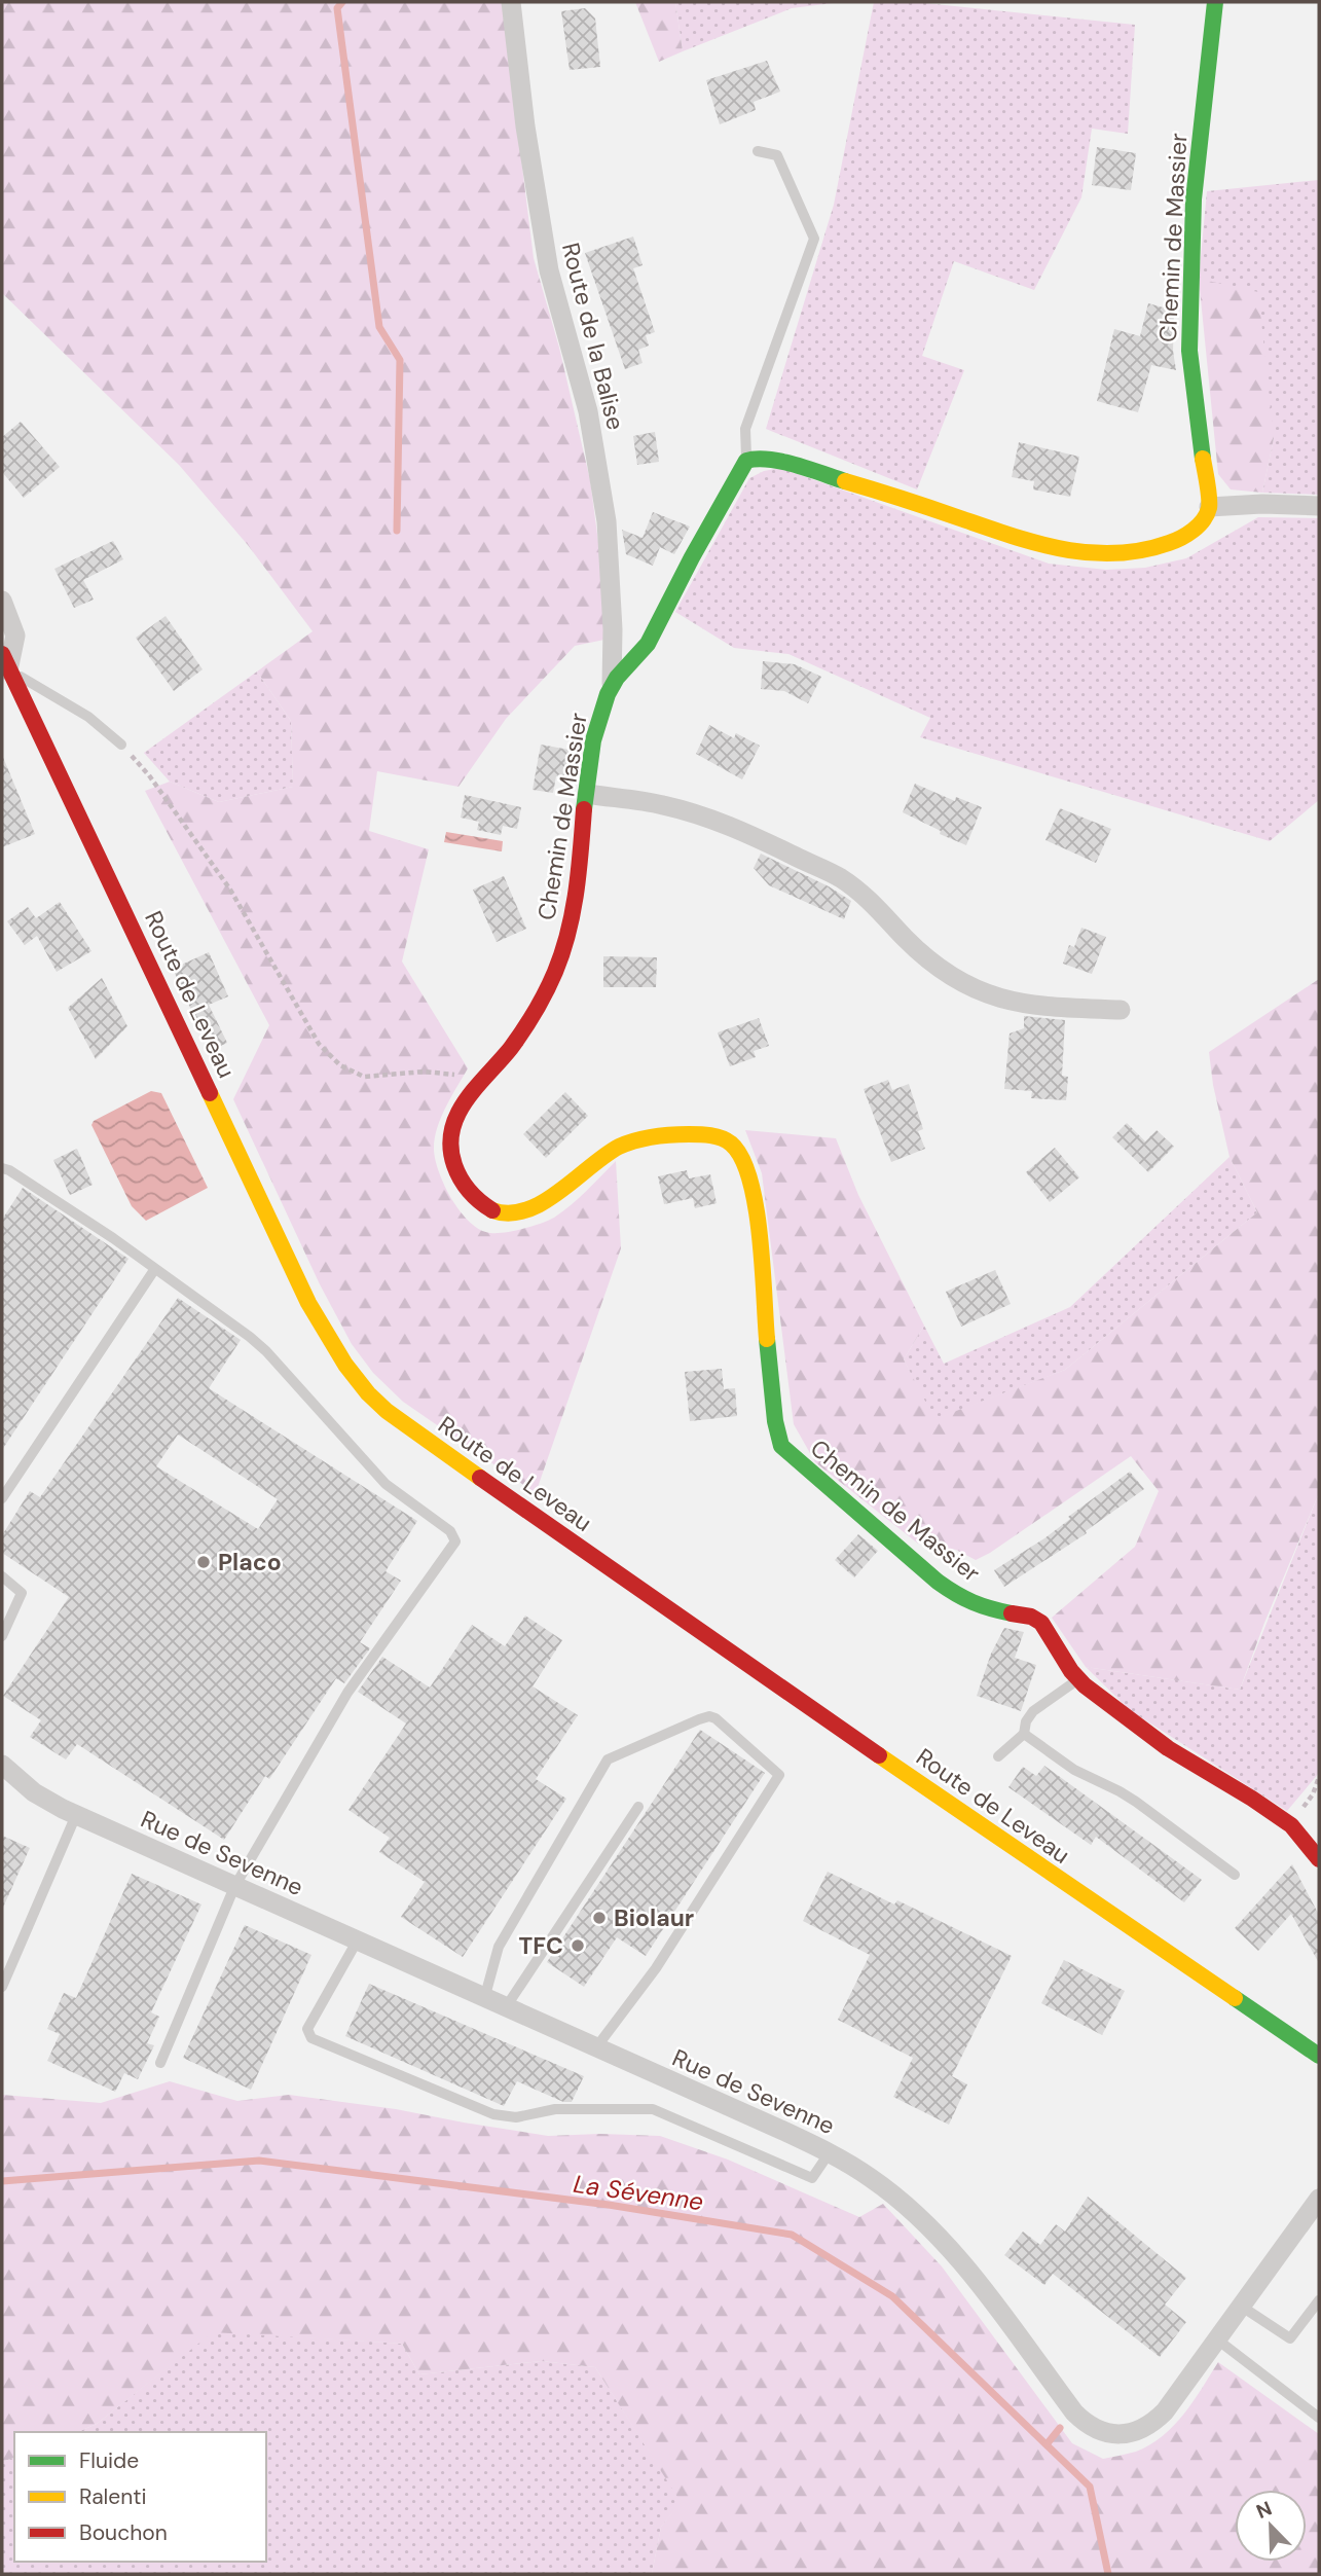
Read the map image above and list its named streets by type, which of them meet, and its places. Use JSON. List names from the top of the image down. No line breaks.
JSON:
{"streets":{"street":["Chemin de Massier","Route de la Balise","Route de Leveau","Rue de Sevenne"]},"crossings":[["Chemin de Massier","Route de la Balise"]],"water":["La Sévenne"],"places":["Placo","Biolaur","TFC"],"legend":["Fluide","Ralenti","Bouchon"],"north":"top left"}
